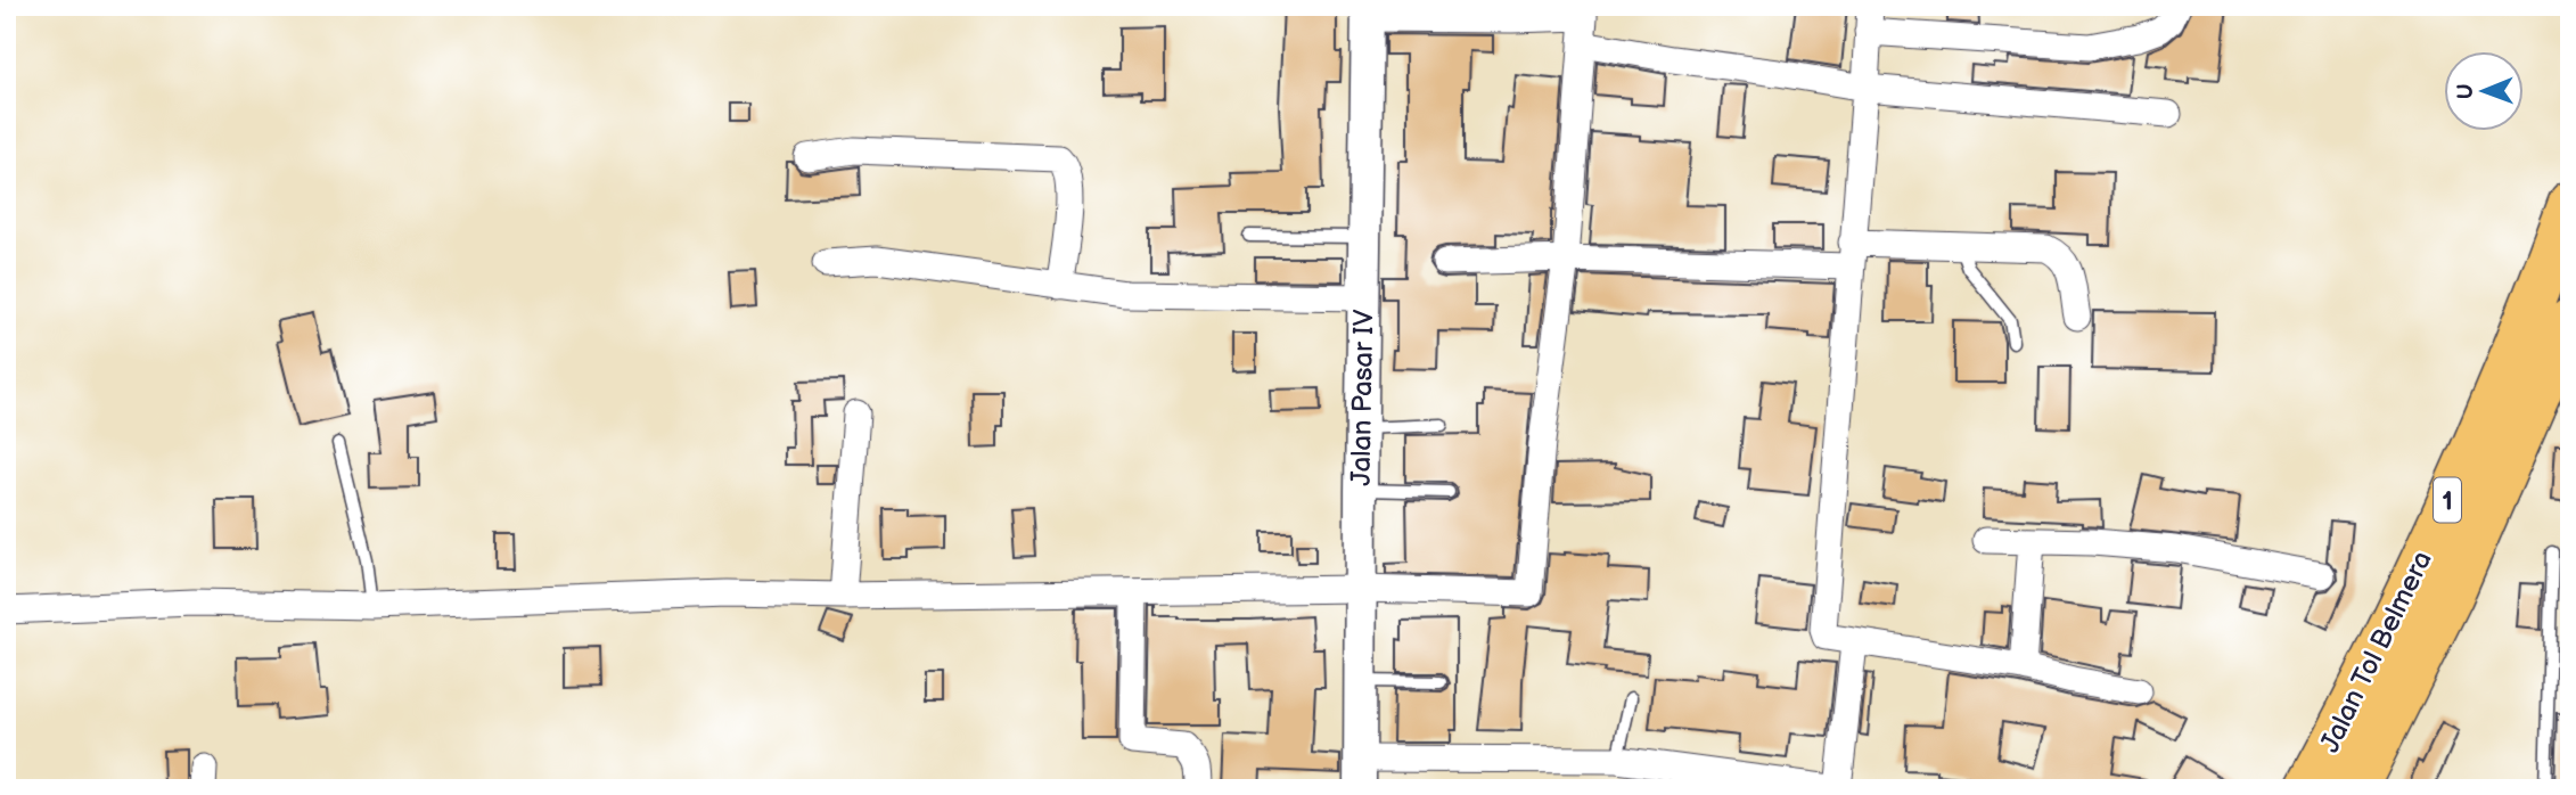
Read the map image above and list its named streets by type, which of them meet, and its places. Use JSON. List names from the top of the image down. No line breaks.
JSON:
{"streets":{"highway":["1","Jalan Tol Belmera"],"street":["Jalan Pasar IV"]},"north":"left"}
